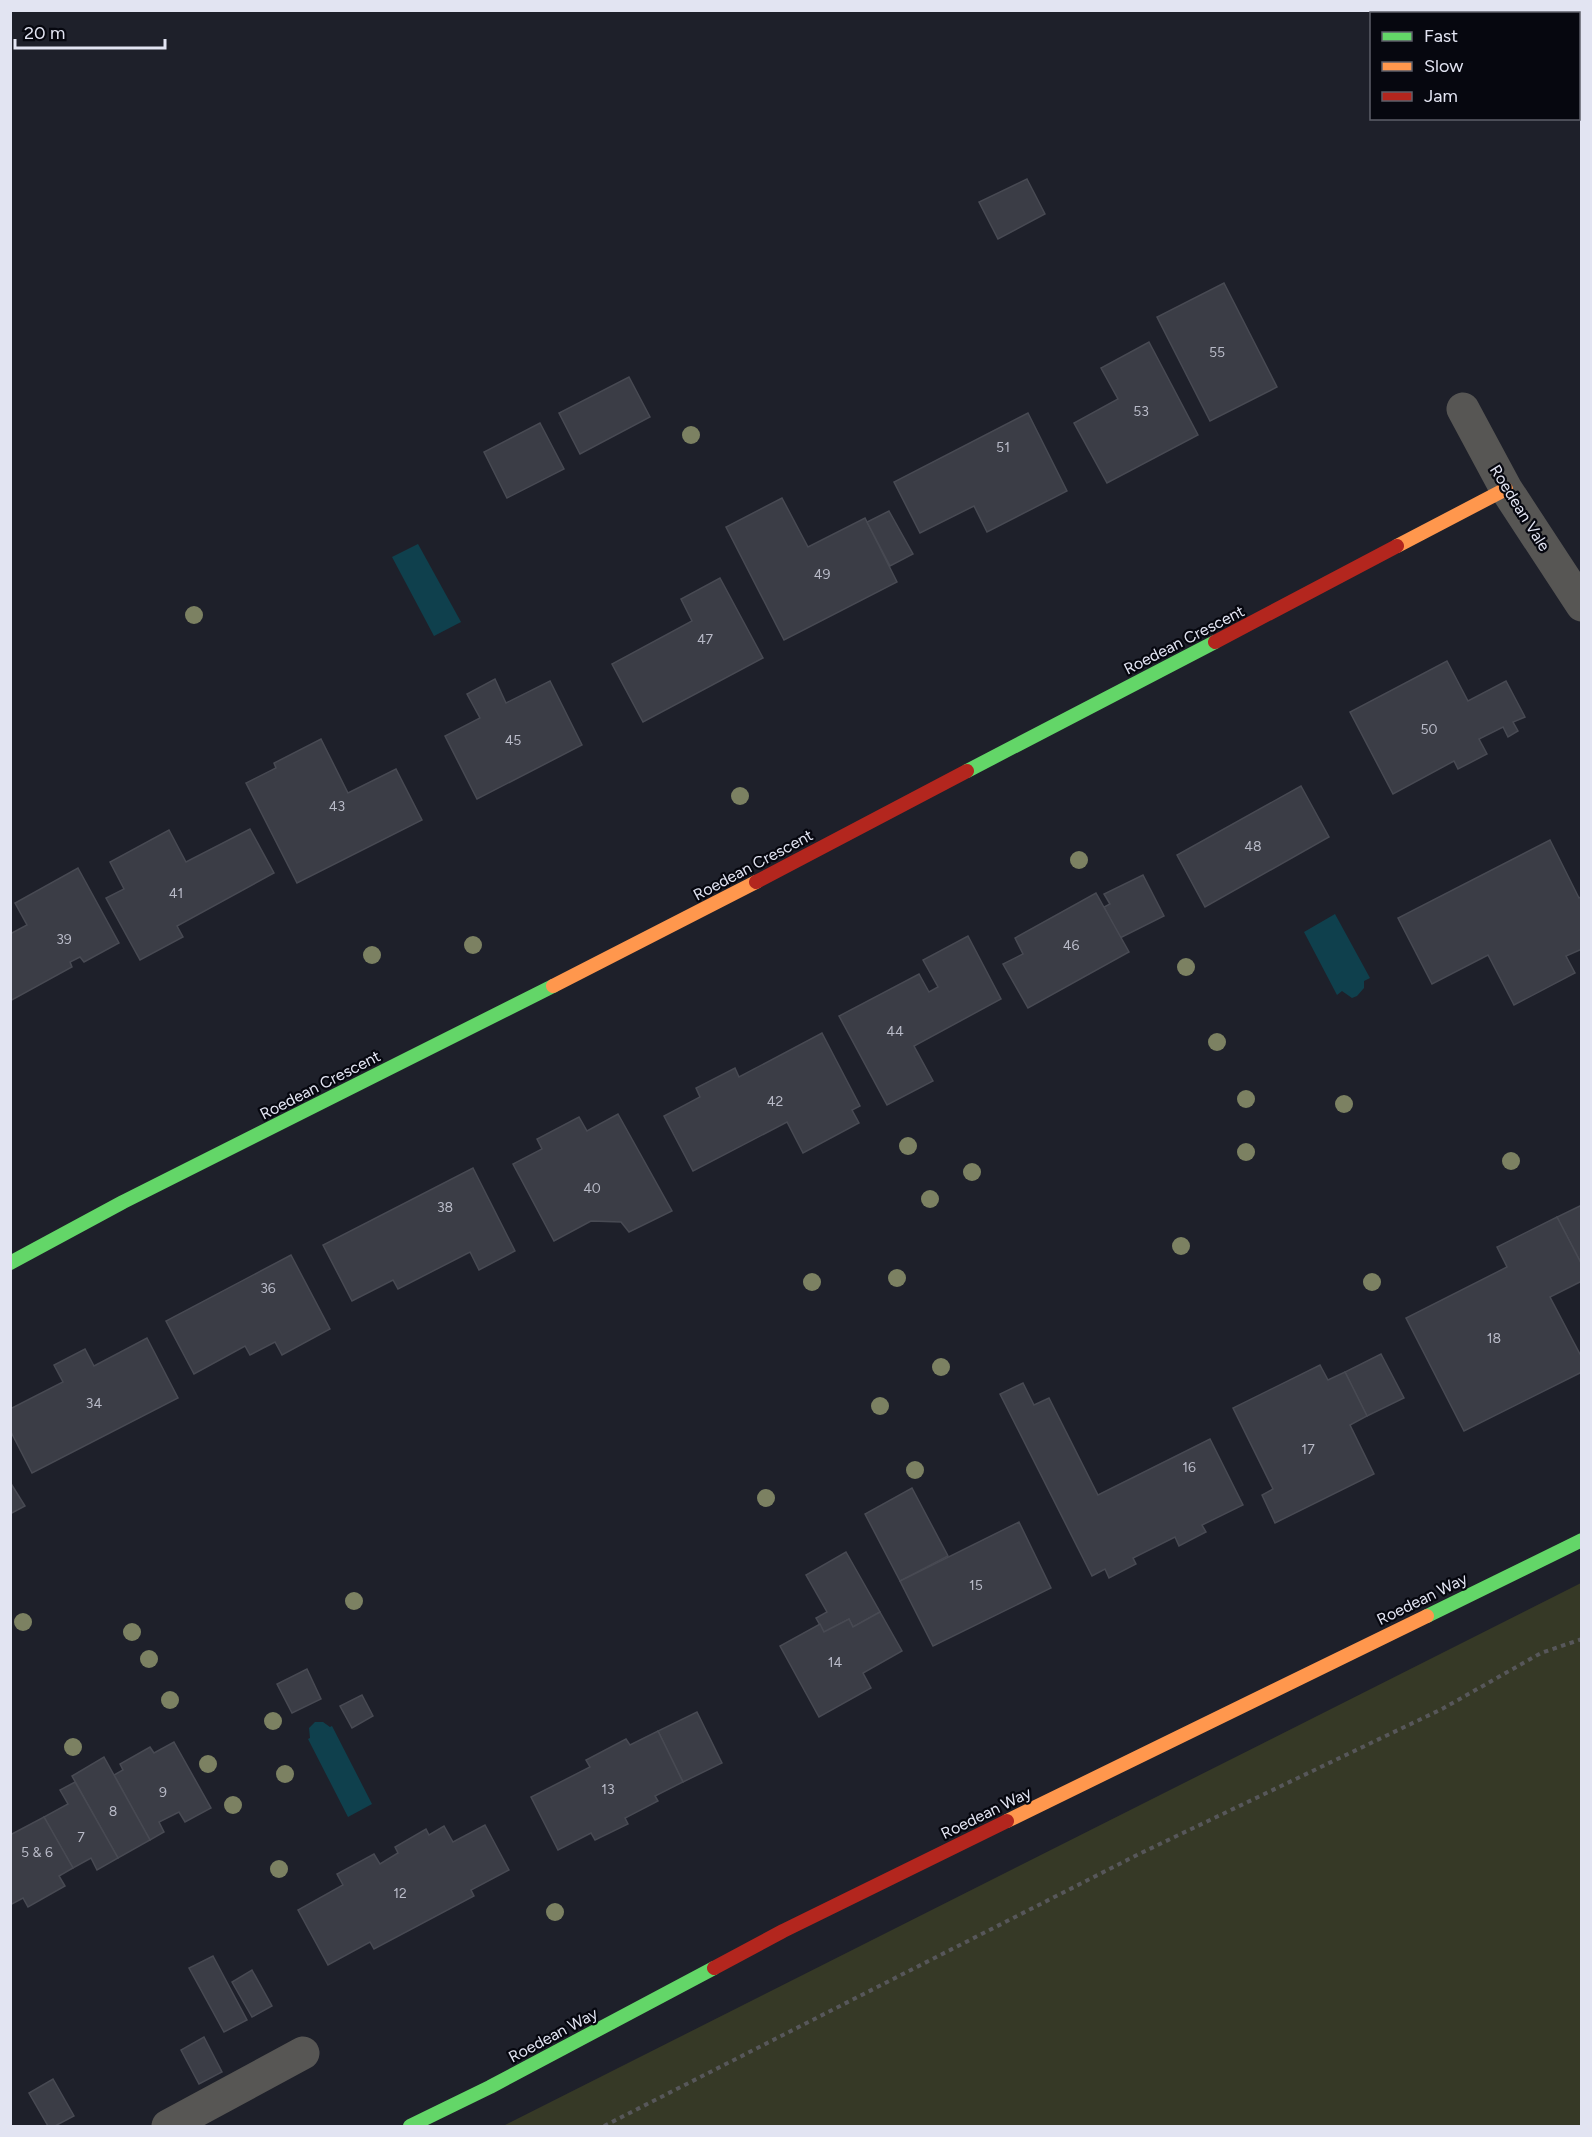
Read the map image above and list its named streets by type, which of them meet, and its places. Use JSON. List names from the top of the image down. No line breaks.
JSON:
{"streets":{"street":["Roedean Vale","Roedean Crescent","Roedean Way"]},"crossings":[["Roedean Vale","Roedean Crescent"]],"house_numbers":["55","53","51","49","47","50","45","43","48","41","39","46","44","42","40","38","36","18","34","17","16","15","14","13","9","8","7","5 & 6","12"],"legend":["Fast","Slow","Jam"],"scale_bar":"20 m"}
